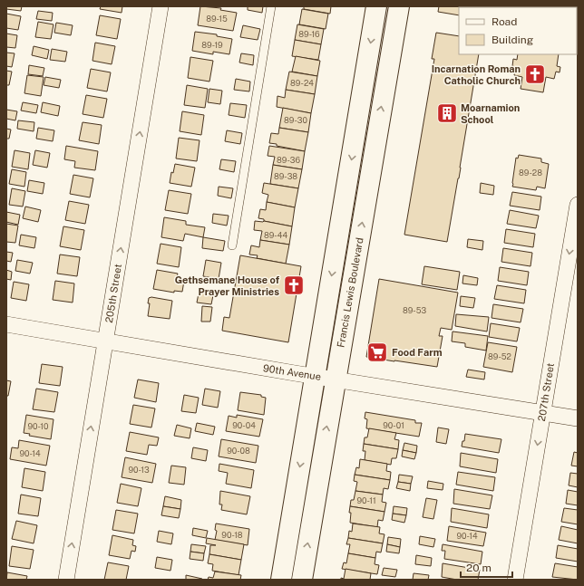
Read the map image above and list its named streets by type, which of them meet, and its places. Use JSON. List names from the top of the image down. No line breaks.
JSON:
{"streets":{"main road":["Francis Lewis Boulevard"],"street":["205th Street","90th Avenue","207th Street"]},"crossings":[["Francis Lewis Boulevard","90th Avenue"],["205th Street","90th Avenue"],["90th Avenue","207th Street"]],"one_way":["205th Street","207th Street"],"places":{"church":["Incarnation Roman Catholic Church","Gethsemane House of Prayer Ministries"],"building":["Moarnamion School"],"supermarket":["Food Farm"]},"house_numbers":["89-15","89-16","89-19","89-24","89-30","89-36","89-28","89-38","89-44","89-53","89-52","90-04","90-01","90-10","90-08","90-14","90-13","90-11","90-18","90-14"],"legend":["Road","Building"],"scale_bar":"20 m"}
